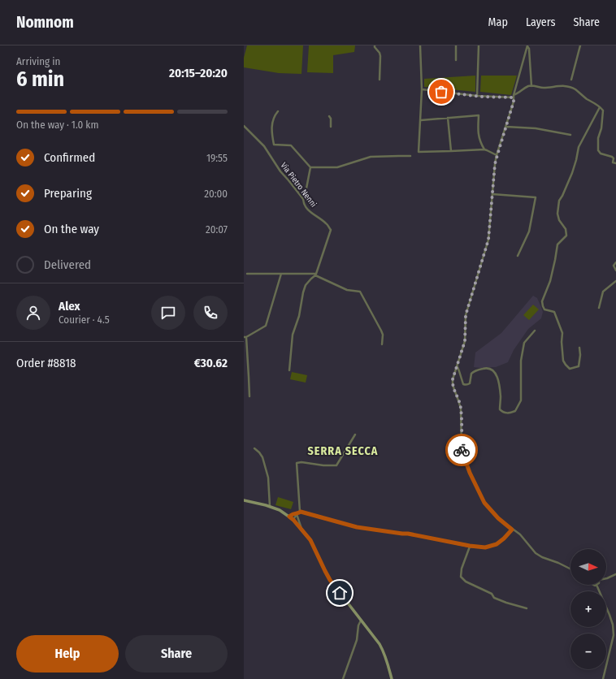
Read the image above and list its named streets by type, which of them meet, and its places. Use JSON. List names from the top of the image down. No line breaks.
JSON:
{"streets":{"street":["Via Pietro Nenni"]},"districts":["SERRA SECCA"],"north":"right","page":{"header":"Nomnom","nav":["Map","Layers","Share"],"heading":["6 min","Arriving in","20:15–20:20"],"panel":["Alex","Courier · 4.5","Order #8818","€30.62"],"bar":"On the way · 1.0 km","list":[["Confirmed","19:55"],["Preparing","20:00"],["On the way","20:07"],"Delivered"],"map_buttons":["+","−"],"buttons":["Help","Share"]}}
